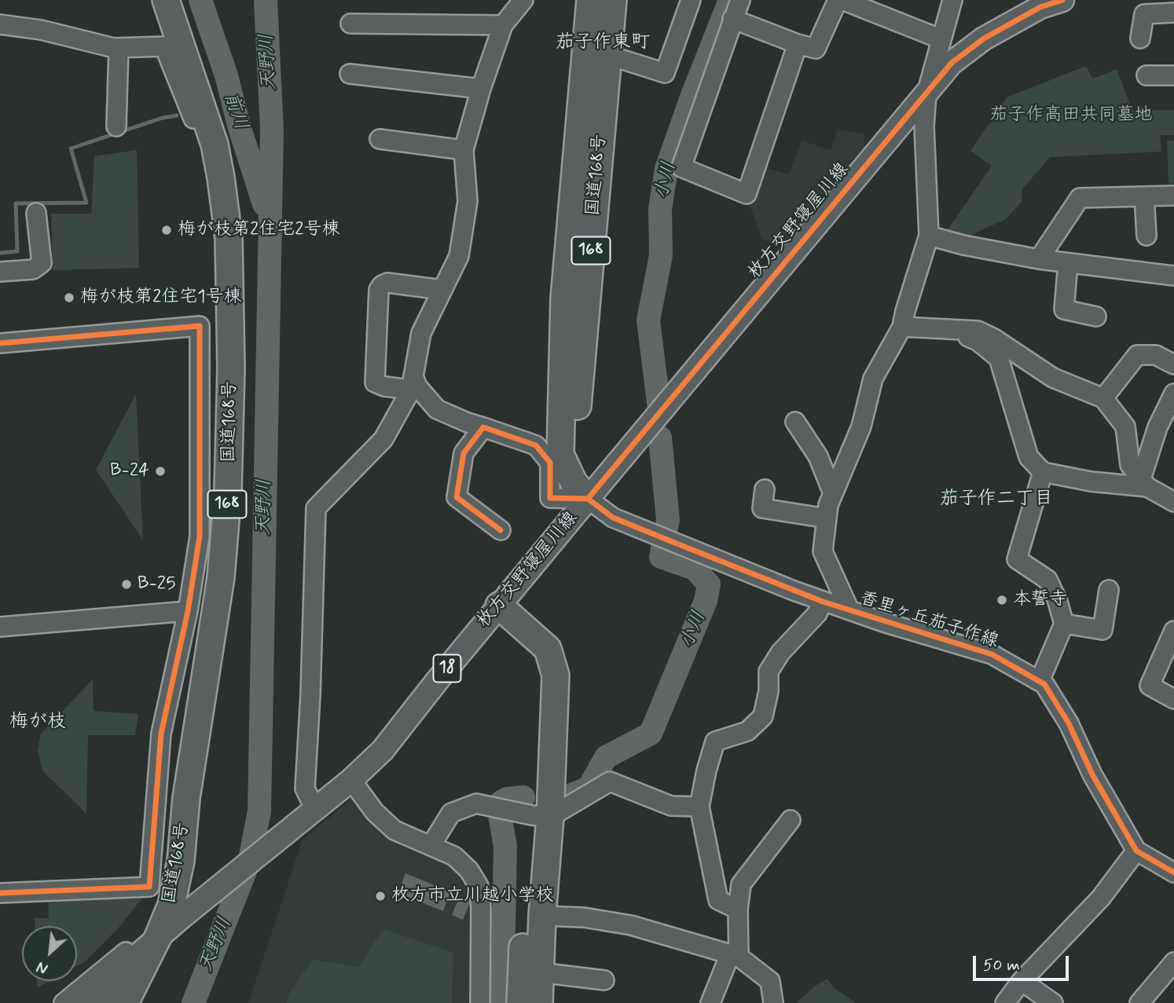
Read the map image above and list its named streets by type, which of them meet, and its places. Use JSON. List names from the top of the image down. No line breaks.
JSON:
{"streets":{"highway":["国道168号","168"],"main road":["枚方交野寝屋川線","18"],"street":["香里ヶ丘茄子作線"]},"crossings":[["国道168号","枚方交野寝屋川線"],["国道168号","香里ヶ丘茄子作線"],["枚方交野寝屋川線","香里ヶ丘茄子作線"]],"districts":["茄子作東町","茄子作二丁目","梅が枝"],"water":["天野川","前川","小川"],"parks":["茄子作高田共同墓地"],"places":["梅が枝第2住宅2号棟","梅が枝第2住宅1号棟","B-24","B-25","本誓寺","枚方市立川越小学校"],"scale_bar":"50 m","north":"bottom left"}
